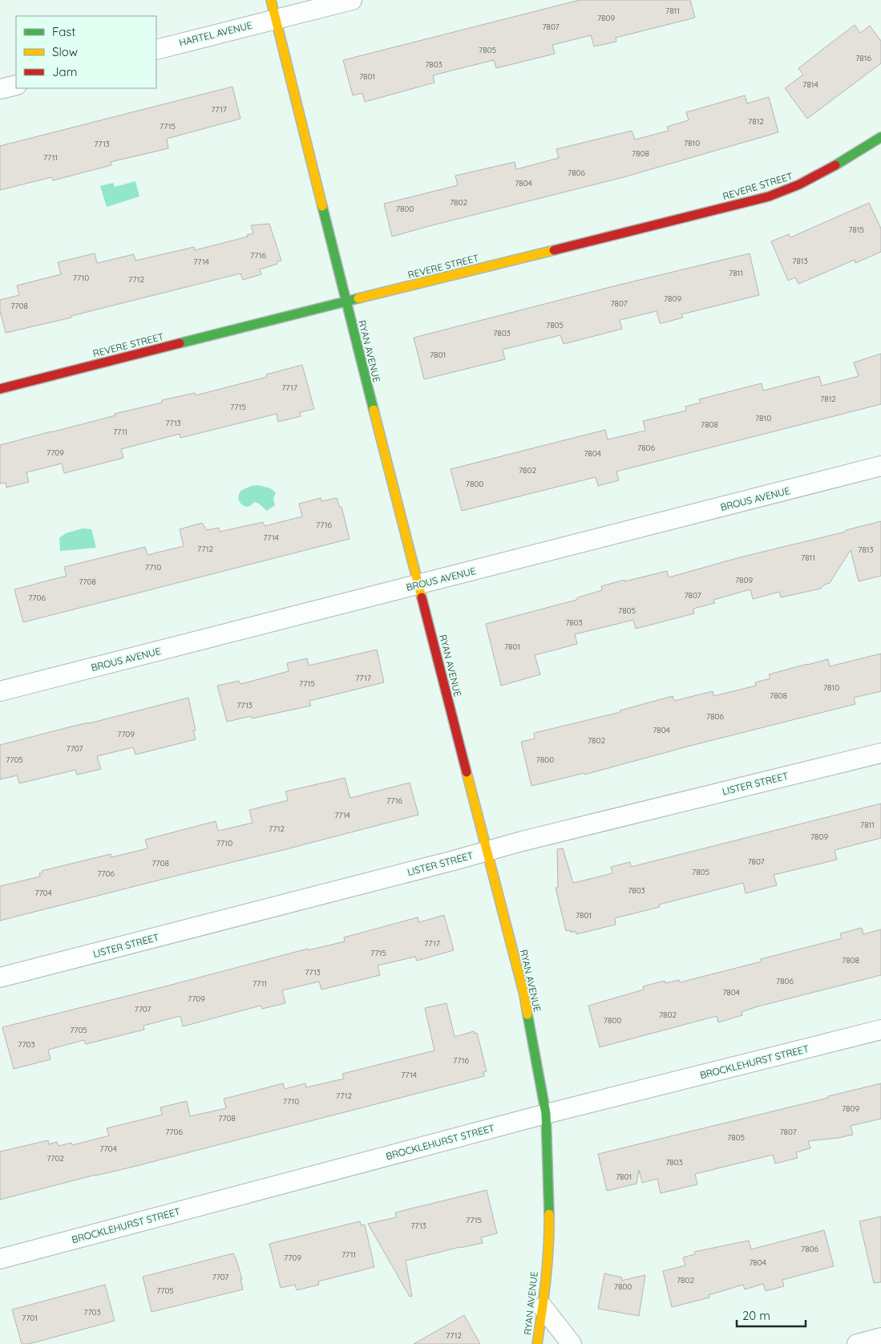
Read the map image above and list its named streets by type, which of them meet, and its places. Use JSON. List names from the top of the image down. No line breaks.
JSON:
{"streets":{"street":["HARTEL AVENUE","REVERE STREET","RYAN AVENUE","BROUS AVENUE","LISTER STREET","BROCKLEHURST STREET"]},"crossings":[["HARTEL AVENUE","RYAN AVENUE"],["REVERE STREET","RYAN AVENUE"],["RYAN AVENUE","BROUS AVENUE"],["RYAN AVENUE","LISTER STREET"],["RYAN AVENUE","BROCKLEHURST STREET"]],"house_numbers":["7811","7809","7807","7805","7816","7803","7801","7814","7717","7812","7715","7810","7713","7808","7711","7806","7804","7802","7800","7815","7716","7813","7714","7811","7710","7712","7809","7807","7708","7805","7803","7801","7717","7812","7715","7810","7713","7808","7711","7806","7709","7804","7802","7800","7716","7714","7712","7813","7811","7710","7809","7708","7807","7706","7805","7803","7801","7717","7715","7810","7808","7713","7806","7804","7709","7802","7707","7705","7800","7716","7714","7811","7712","7809","7710","7807","7708","7805","7706","7803","7704","7801","7717","7715","7808","7713","7806","7711","7804","7709","7707","7802","7800","7705","7703","7716","7714","7712","7710","7809","7708","7706","7807","7805","7704","7702","7803","7801","7715","7713","7806","7711","7709","7804","7707","7802","7800","7705","7703","7701","7712"],"legend":["Fast","Slow","Jam"],"scale_bar":"20 m"}
